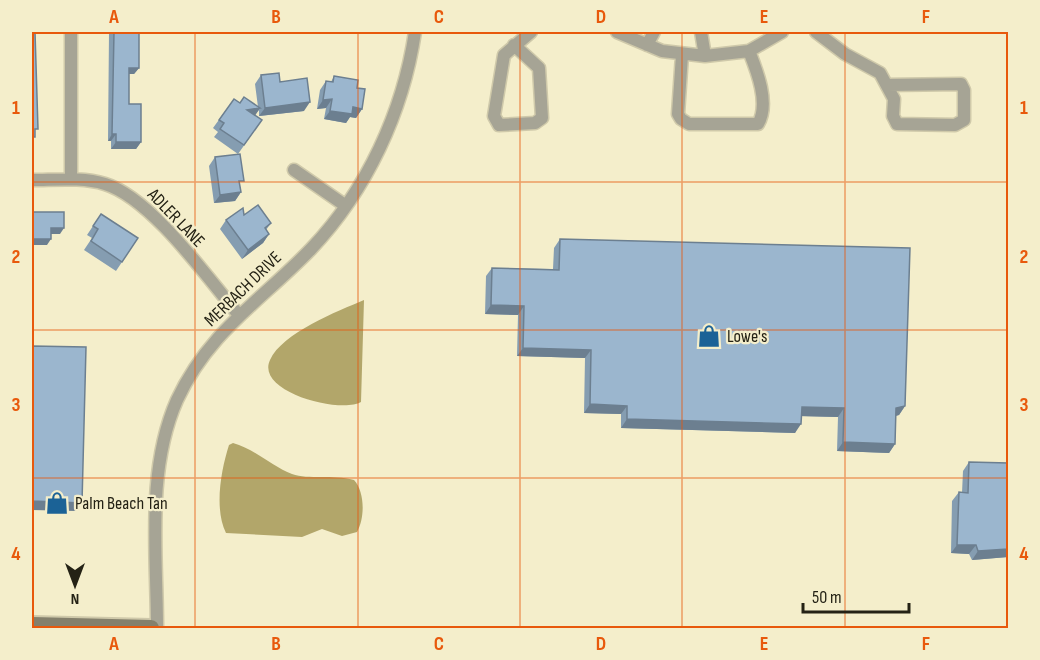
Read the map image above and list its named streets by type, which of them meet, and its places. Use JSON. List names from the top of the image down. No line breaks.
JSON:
{"streets":{"street":["ADLER LANE","MERBACH DRIVE"]},"crossings":[["ADLER LANE","MERBACH DRIVE"]],"places":{"shop":["Lowe's","Palm Beach Tan"]},"scale_bar":"50 m","north":"bottom","grid":{"columns":["A","B","C","D","E","F"],"rows":["1","2","3","4"]}}
